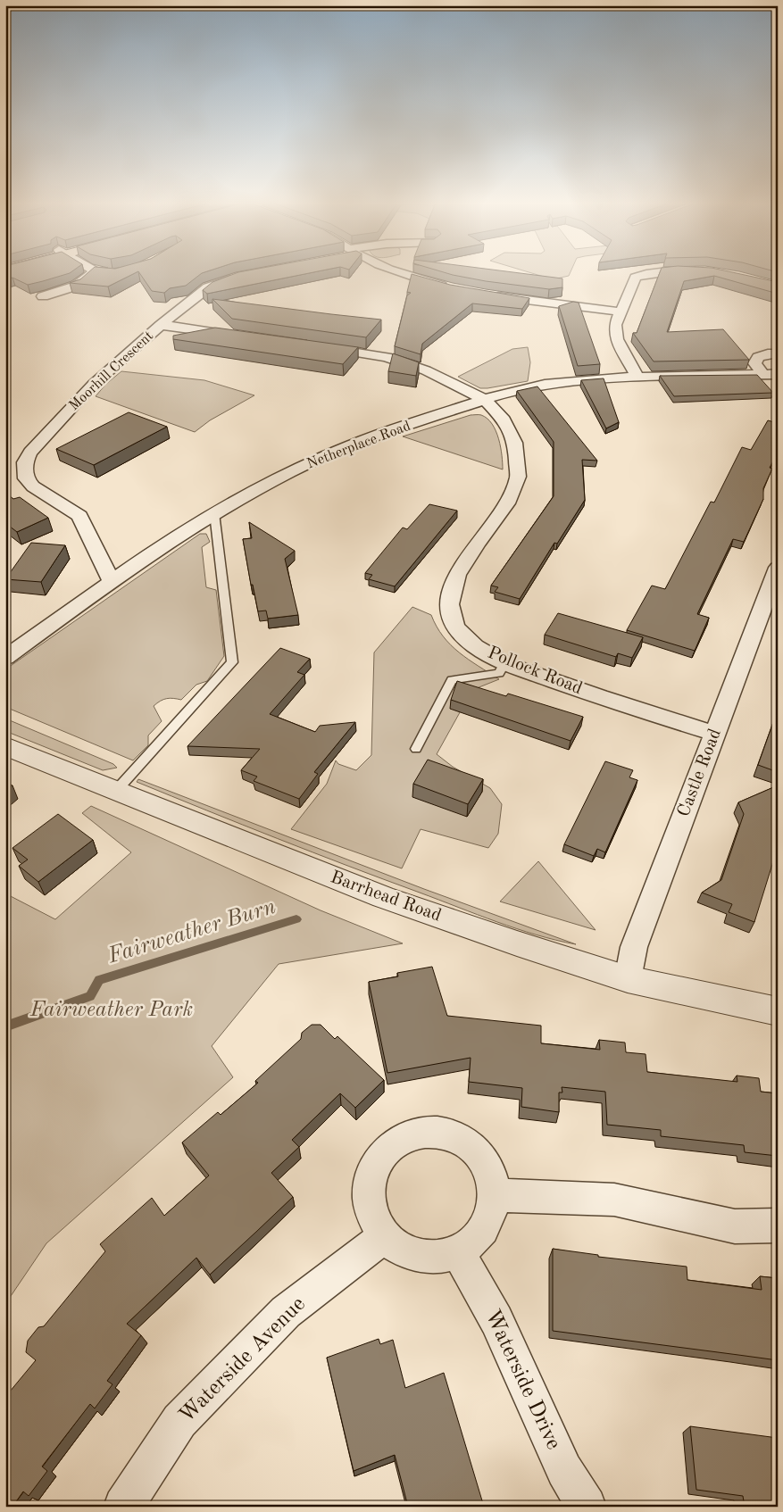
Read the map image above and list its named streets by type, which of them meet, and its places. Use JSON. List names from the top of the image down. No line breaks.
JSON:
{"streets":{"street":["Moorhill Crescent","Netherplace Road","Pollock Road","Castle Road","Barrhead Road","Waterside Avenue","Waterside Drive"]},"crossings":[["Moorhill Crescent","Netherplace Road"],["Netherplace Road","Pollock Road"],["Pollock Road","Castle Road"],["Castle Road","Barrhead Road"],["Waterside Avenue","Waterside Drive"]],"water":["Fairweather Burn"],"parks":["Fairweather Park"]}
